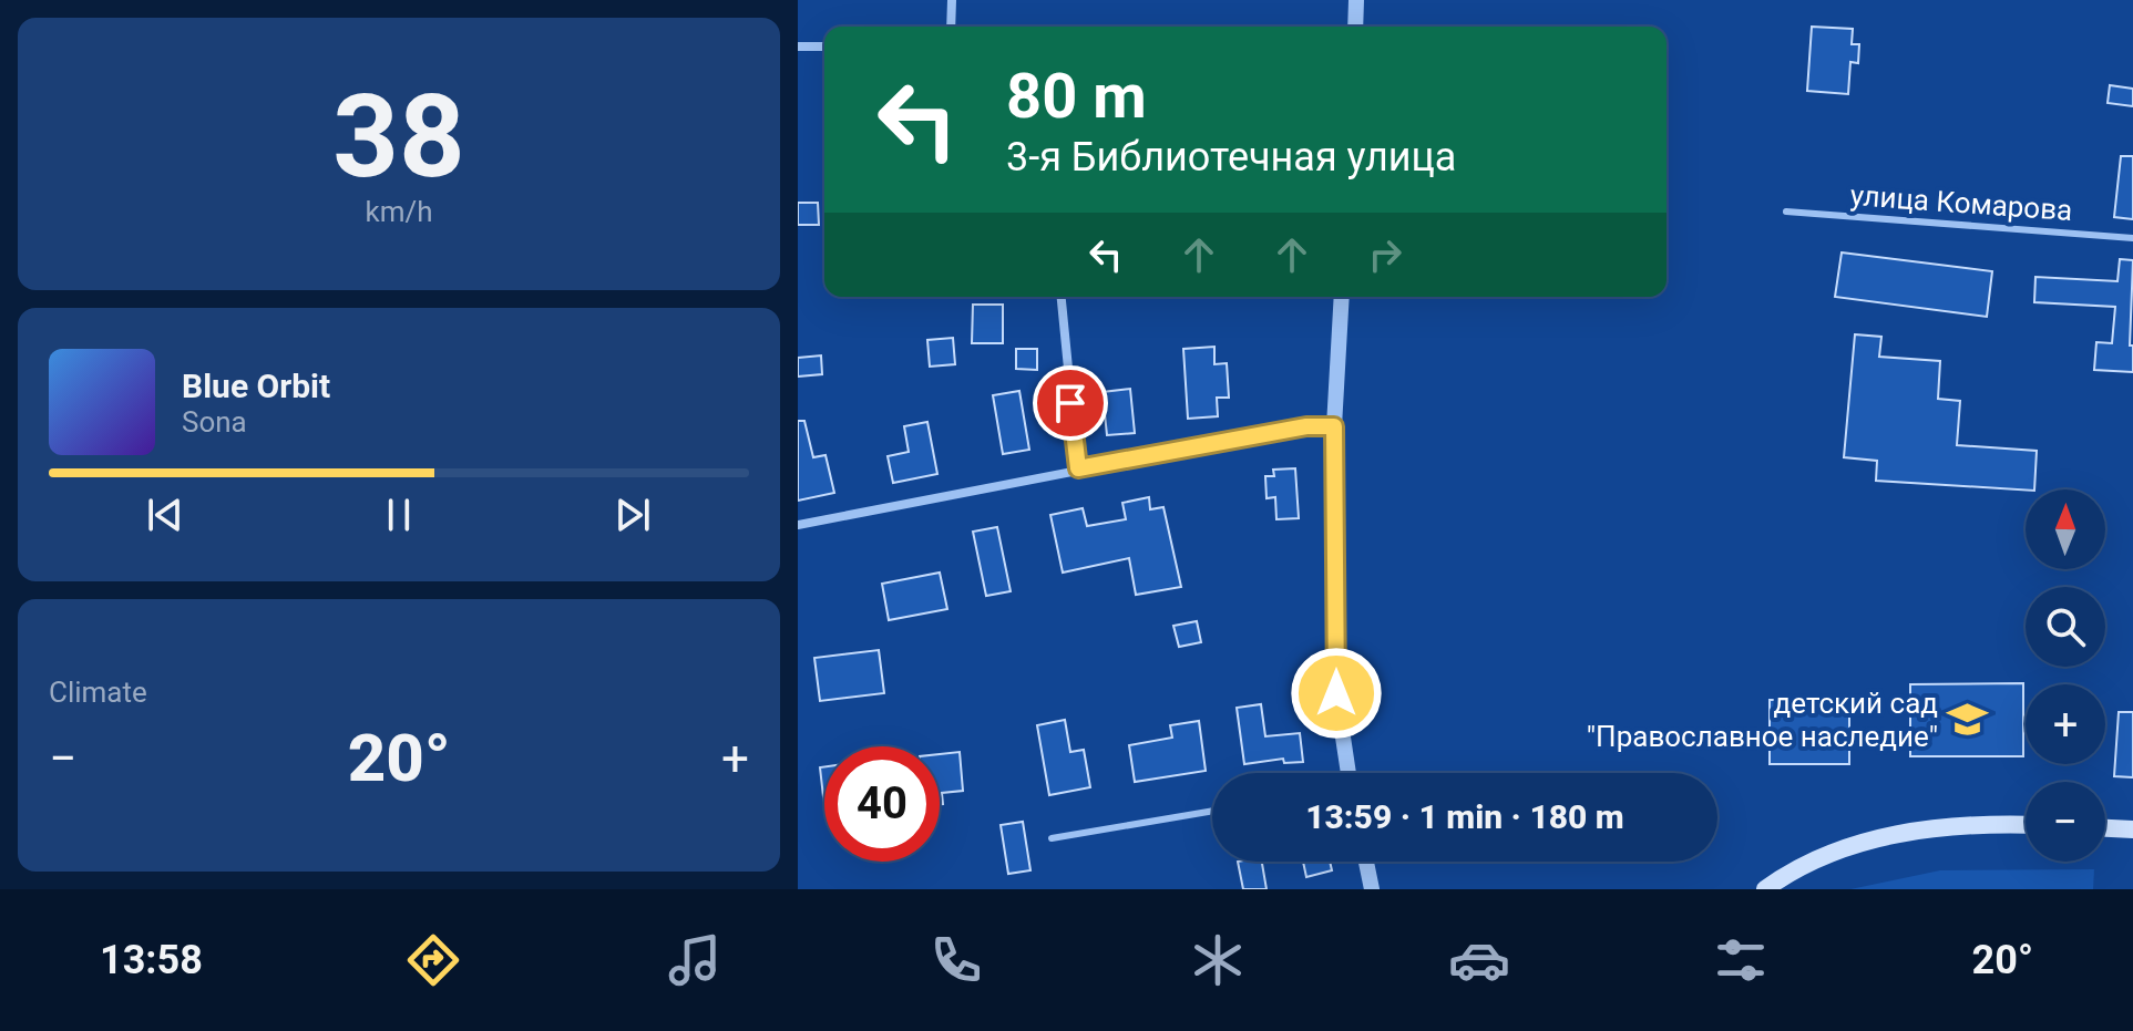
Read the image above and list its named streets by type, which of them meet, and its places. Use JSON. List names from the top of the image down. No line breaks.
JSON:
{"streets":{"lane":["улица Комарова"]},"places":{"school or university":["детский сад \"Православное наследие\""]},"north":"top","page":{"tile":[["38","km/h"],"Climate"],"turn":["80 m","3-я Библиотечная улица"],"song":["Blue Orbit","Sona"],"map_buttons":["+","−"],"heat":["−","20°","+"],"limit":"40","trip":"13:59 · 1 min · 180 m","tabs":["13:58","20°"]}}
